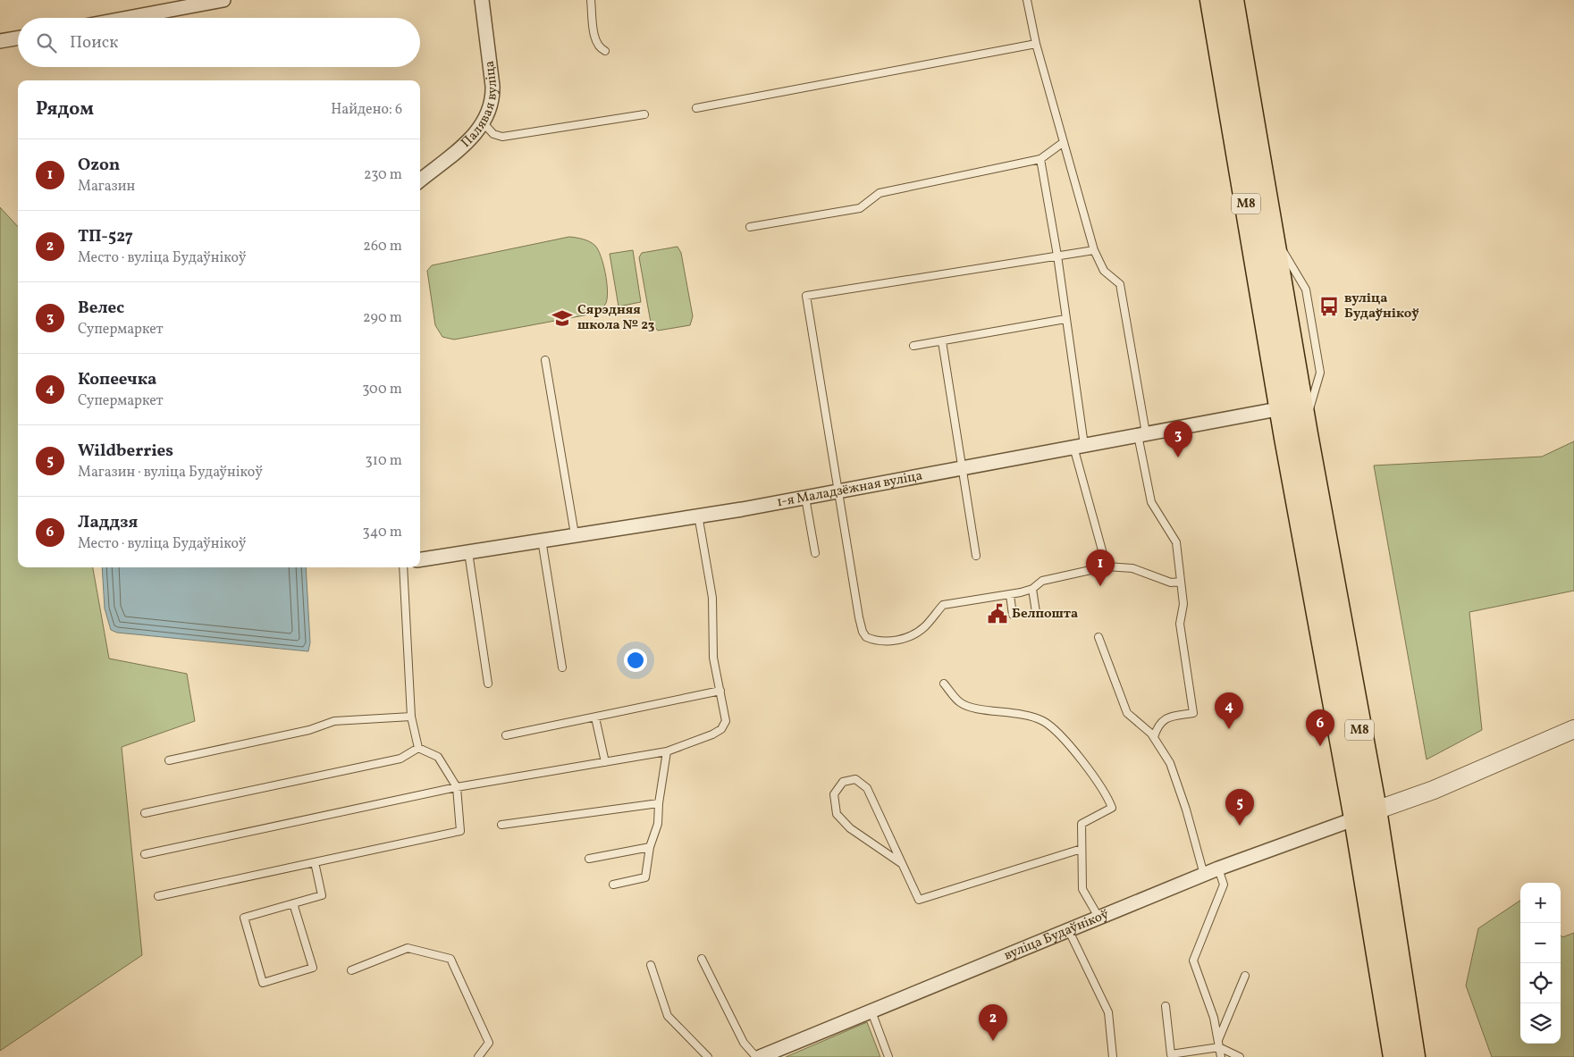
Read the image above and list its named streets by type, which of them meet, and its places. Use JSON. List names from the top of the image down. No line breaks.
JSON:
{"streets":{"highway":["М8"],"street":["Палявая вуліца","1-я Маладзёжная вуліца","вуліца Будаўнікоў"]},"crossings":[["М8","1-я Маладзёжная вуліца"],["М8","вуліца Будаўнікоў"]],"places":{"bus stop":["вуліца Будаўнікоў"],"school or university":["Сярэдняя школа № 23"],"public building":["Белпошта"]},"page":{"search":"Поиск","heading":["Рядом","Найдено: 6"],"list":[{"mark":"1","name":"Ozon","note":"Магазин","value":"230 m"},{"mark":"2","name":"ТП-527","note":"Место · вуліца Будаўнікоў","value":"260 m"},{"mark":"3","name":"Велес","note":"Супермаркет","value":"290 m"},{"mark":"4","name":"Копеечка","note":"Супермаркет","value":"300 m"},{"mark":"5","name":"Wildberries","note":"Магазин · вуліца Будаўнікоў","value":"310 m"},{"mark":"6","name":"Ладдзя","note":"Место · вуліца Будаўнікоў","value":"340 m"}],"pins":["3","1","4","6","5","2"],"map_buttons":["+","−"]}}
